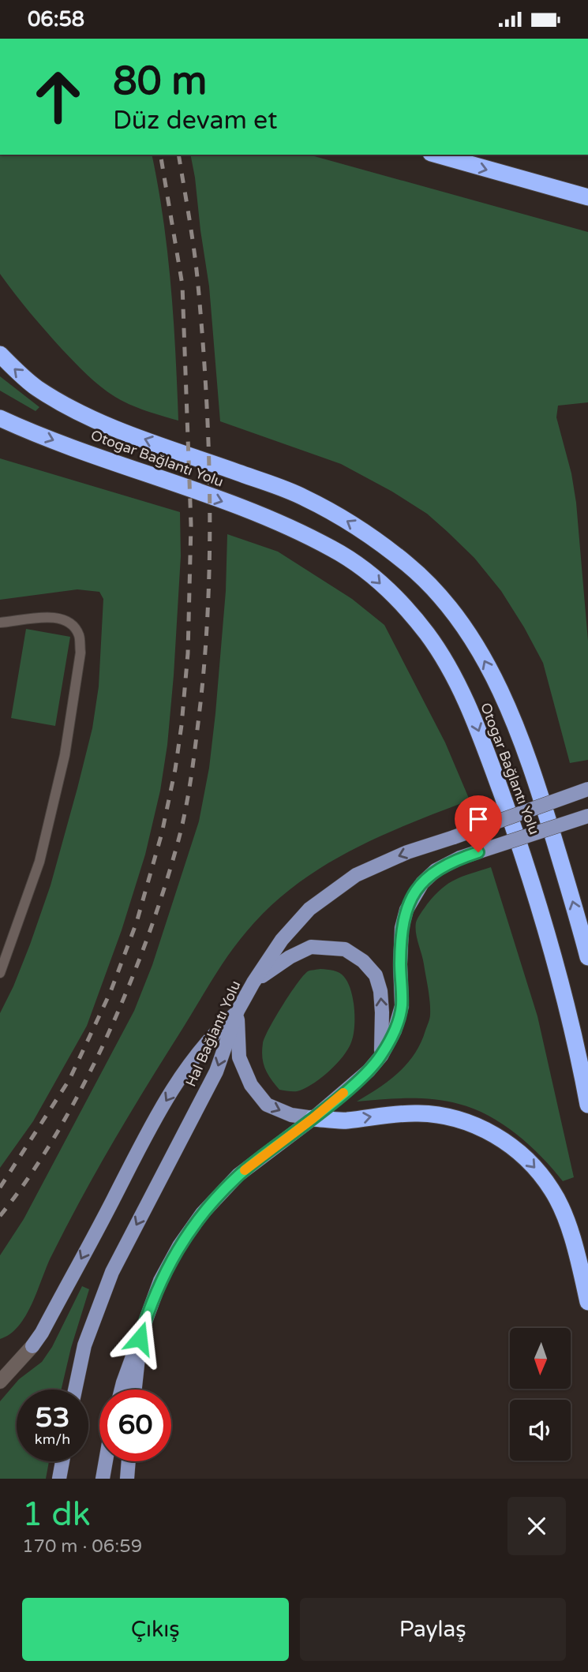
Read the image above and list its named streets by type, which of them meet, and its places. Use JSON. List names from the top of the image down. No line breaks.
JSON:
{"streets":{"highway":["Otogar Bağlantı Yolu"],"main road":["Hal Bağlantı Yolu"]},"north":"bottom","page":{"status":"06:58","turn":["80 m","Düz devam et"],"speed":"53 km/h","limit":"60","heading":["1 dk","170 m · 06:59"],"buttons":["Çıkış","Paylaş"]}}
